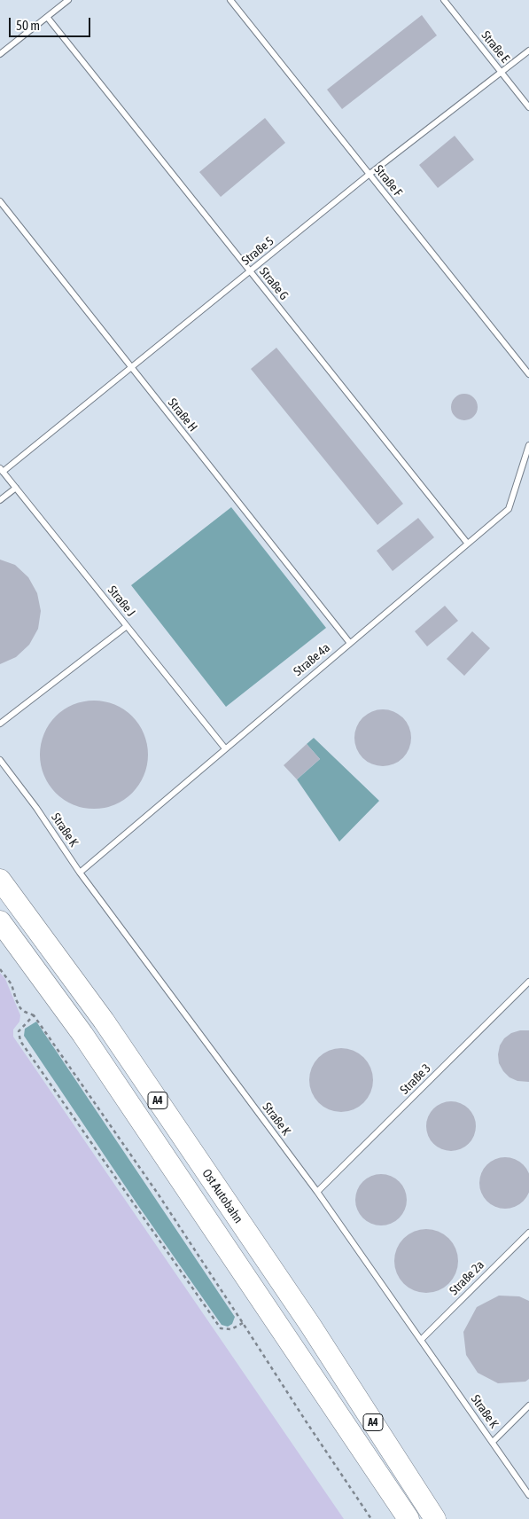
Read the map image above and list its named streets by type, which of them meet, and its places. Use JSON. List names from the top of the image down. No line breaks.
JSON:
{"streets":{"highway":["A4","Ost Autobahn"],"lane":["Straße E","Straße F","Straße 5","Straße G","Straße H","Straße J","Straße 4a","Straße K","Straße 3","Straße 2a"]},"crossings":[["Straße E","Straße 5"],["Straße F","Straße 5"],["Straße 5","Straße G"],["Straße 5","Straße H"],["Straße 5","Straße J"],["Straße G","Straße 4a"],["Straße H","Straße 4a"],["Straße J","Straße 4a"],["Straße 4a","Straße K"],["Straße K","Straße 3"],["Straße K","Straße 2a"]],"scale_bar":"50 m"}
